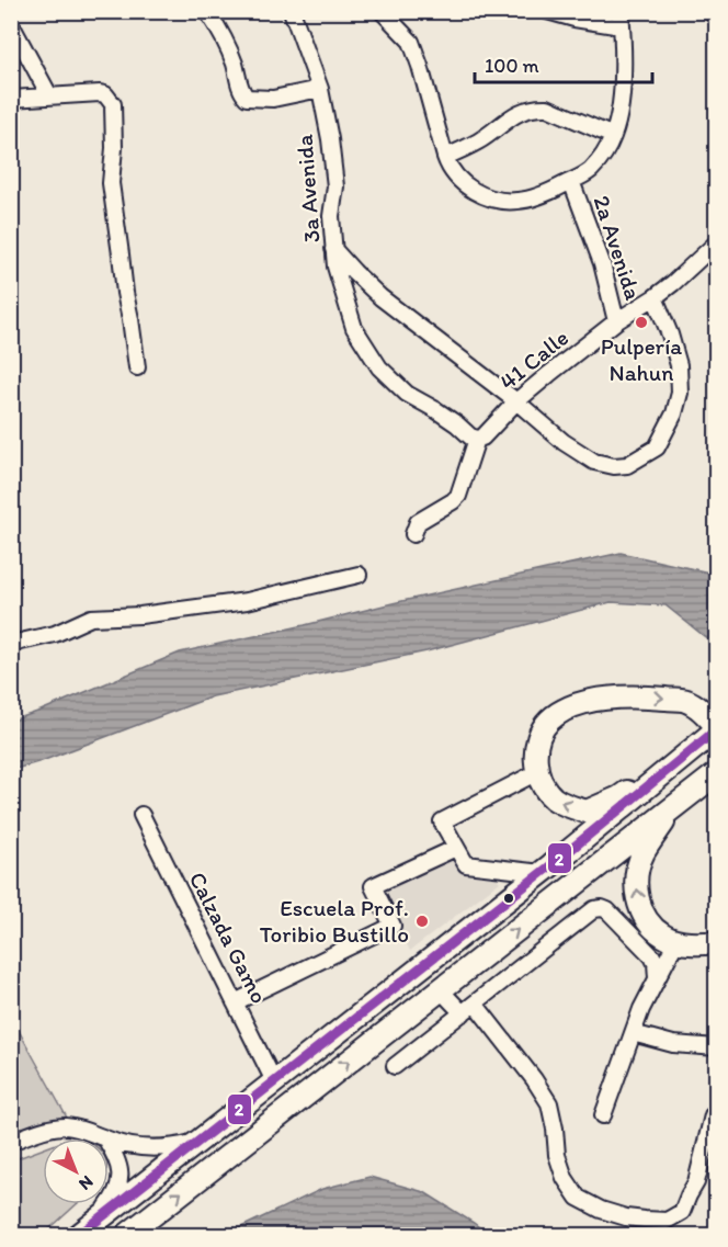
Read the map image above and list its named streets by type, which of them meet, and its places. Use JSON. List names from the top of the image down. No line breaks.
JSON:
{"streets":{"street":["3a Avenida","2a Avenida","41 Calle","Calzada Gamo"]},"crossings":[["3a Avenida","41 Calle"],["2a Avenida","41 Calle"]],"places":["Pulpería Nahun","Escuela Prof. Toribio Bustillo"],"lines":["transit line 2"],"scale_bar":"100 m","north":"bottom right"}
